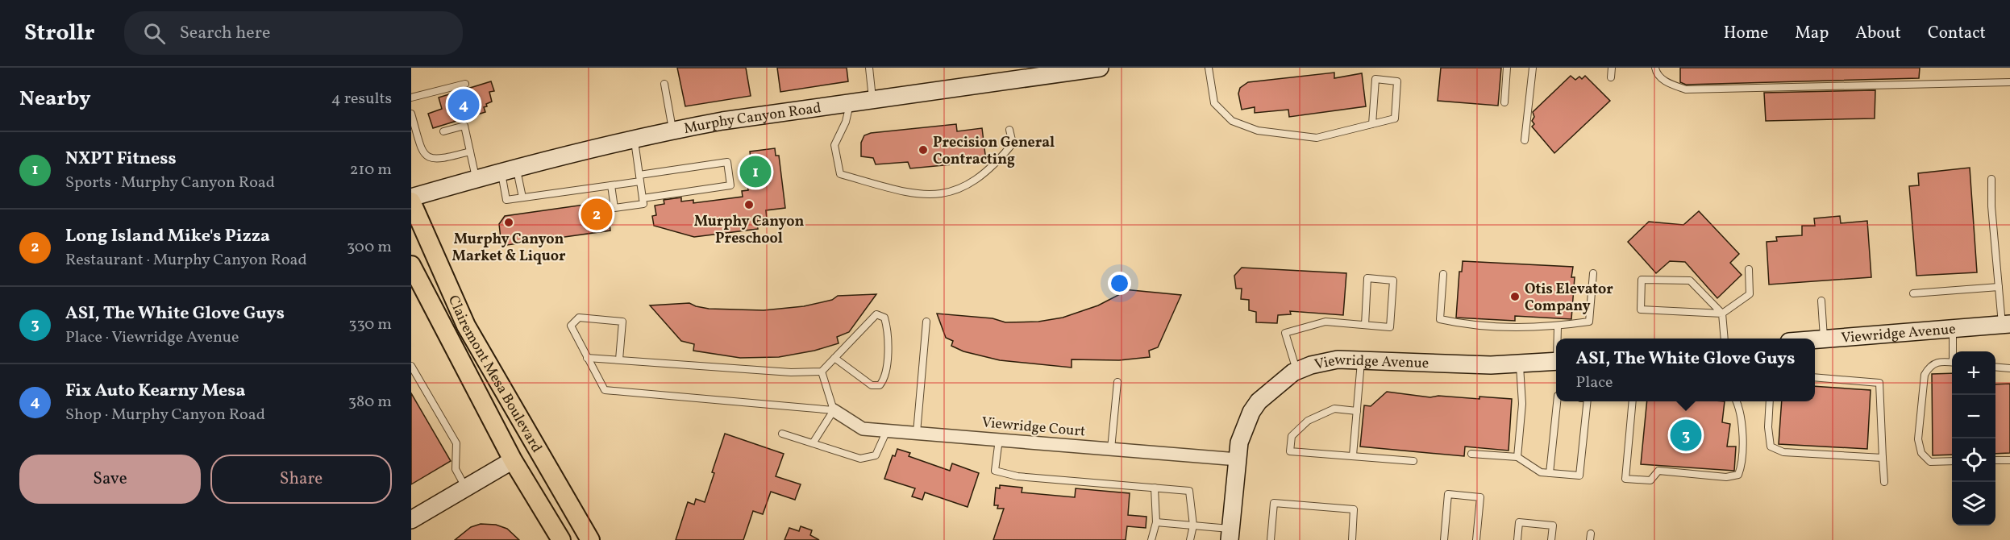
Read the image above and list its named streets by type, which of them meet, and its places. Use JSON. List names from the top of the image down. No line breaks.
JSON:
{"streets":{"main road":["Clairemont Mesa Boulevard"],"street":["Murphy Canyon Road","Viewridge Avenue","Viewridge Court"]},"crossings":[["Viewridge Avenue","Viewridge Court"]],"places":["Precision General Contracting","Murphy Canyon Preschool","Murphy Canyon Market & Liquor","Otis Elevator Company"],"page":{"header":"Strollr","search":"Search here","nav":["Home","Map","About","Contact"],"heading":["Nearby","4 results"],"pins":["4","1","2","3"],"list":[{"mark":"1","name":"NXPT Fitness","note":"Sports · Murphy Canyon Road","value":"210 m"},{"mark":"2","name":"Long Island Mike's Pizza","note":"Restaurant · Murphy Canyon Road","value":"300 m"},{"mark":"3","name":"ASI, The White Glove Guys","note":"Place · Viewridge Avenue","value":"330 m"},{"mark":"4","name":"Fix Auto Kearny Mesa","note":"Shop · Murphy Canyon Road","value":"380 m"}],"popup":["ASI, The White Glove Guys","Place"],"map_buttons":["+","−"],"buttons":["Save","Share"]}}
